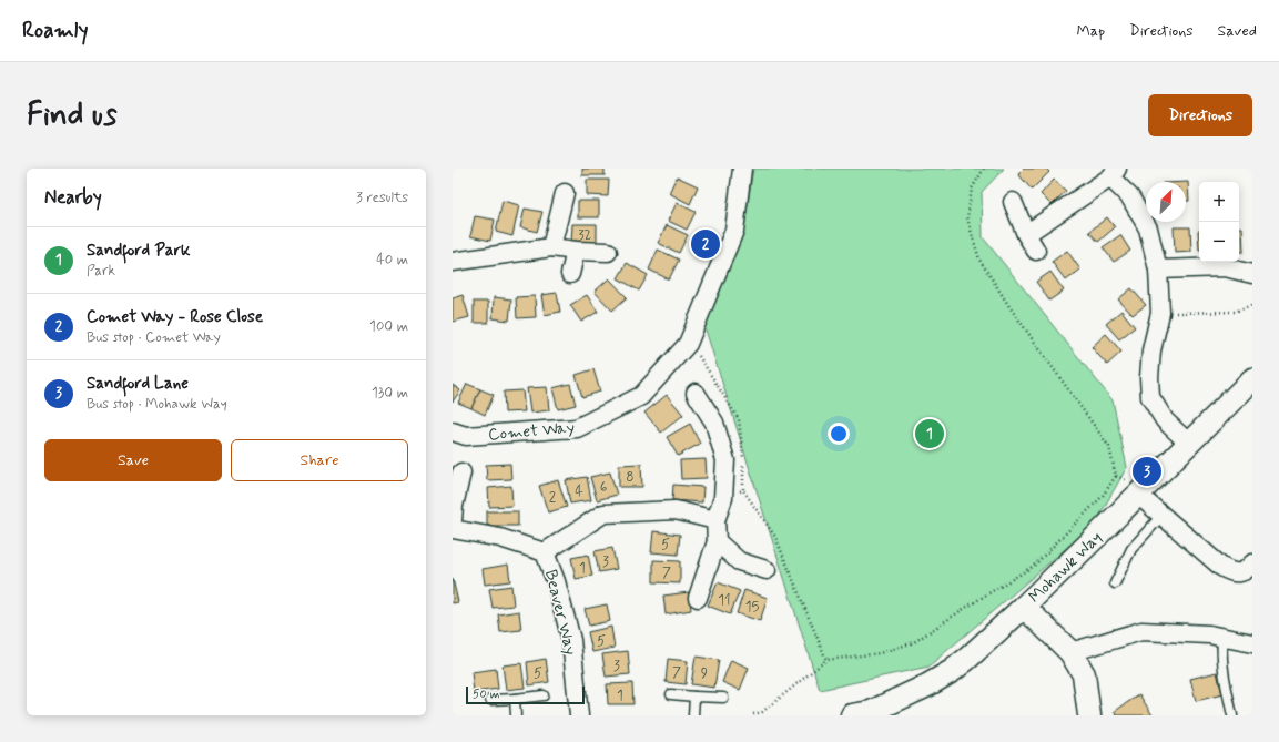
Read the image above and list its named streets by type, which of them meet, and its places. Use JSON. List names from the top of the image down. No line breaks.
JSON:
{"streets":{"street":["Comet Way","Mohawk Way","Beaver Way"]},"house_numbers":["32","8","6","4","2","5","3","1","7","11","15","5","3","7","5","9","1"],"scale_bar":"50 m","north":"top right","page":{"header":"Roamly","nav":["Map","Directions","Saved"],"buttons":["Directions",["Save","Share"]],"title":"Find us","heading":["Nearby","3 results"],"map_buttons":["+","−"],"list":[{"mark":"1","name":"Sandford Park","note":"Park","value":"40 m"},{"mark":"2","name":"Comet Way - Rose Close","note":"Bus stop · Comet Way","value":"100 m"},{"mark":"3","name":"Sandford Lane","note":"Bus stop · Mohawk Way","value":"130 m"}],"pins":["2","1","3"],"scale":"50 m"}}
